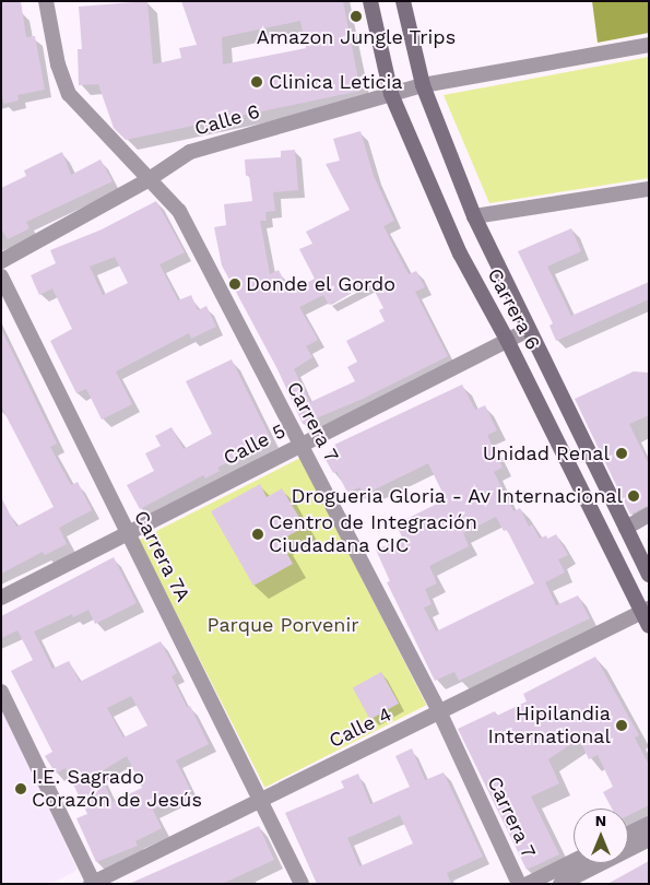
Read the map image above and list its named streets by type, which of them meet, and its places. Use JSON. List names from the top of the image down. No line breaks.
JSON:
{"streets":{"main road":["Carrera 6"],"street":["Calle 6","Carrera 7","Calle 5","Carrera 7A","Calle 4"]},"crossings":[["Calle 6","Carrera 6"],["Calle 6","Carrera 7"],["Carrera 6","Calle 5"],["Carrera 6","Calle 4"],["Carrera 7","Calle 5"],["Carrera 7","Calle 4"],["Calle 5","Carrera 7A"],["Carrera 7A","Calle 4"]],"parks":["Parque Porvenir"],"places":["Amazon Jungle Trips","Clinica Leticia","Donde el Gordo","Unidad Renal","Drogueria Gloria - Av Internacional","Centro de Integración Ciudadana CIC","Hipilandia International","I.E. Sagrado Corazón de Jesús"],"north":"top"}
